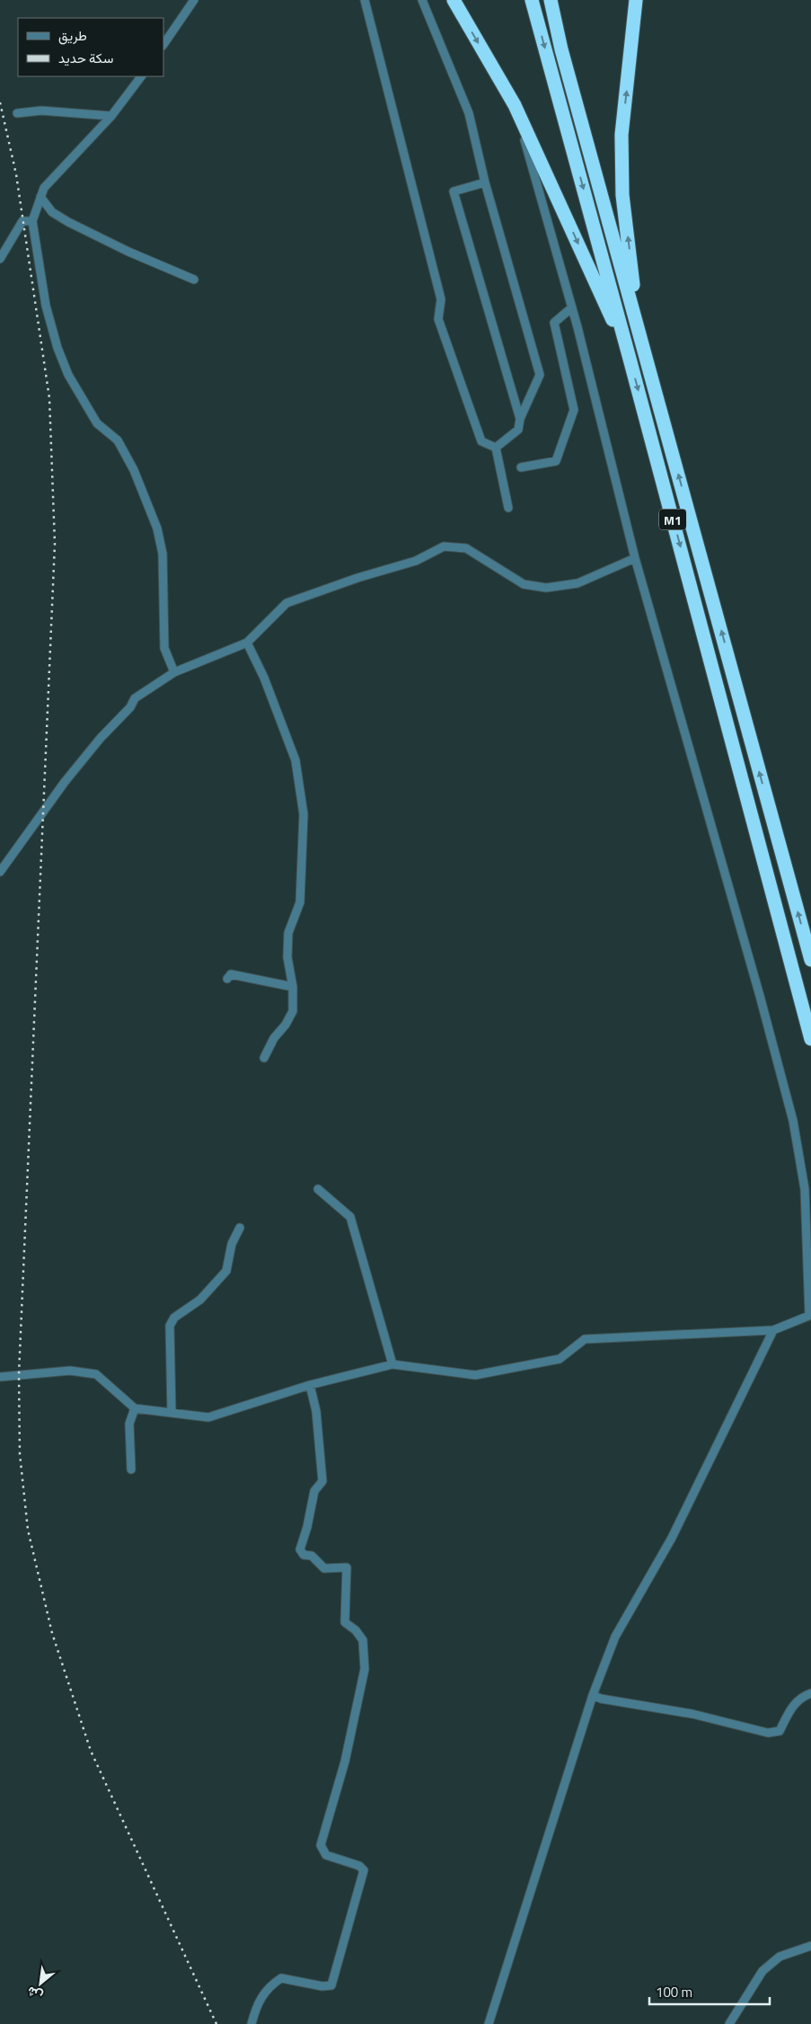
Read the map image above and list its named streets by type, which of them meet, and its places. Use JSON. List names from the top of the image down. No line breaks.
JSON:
{"streets":{"highway":["M1"]},"legend":["طريق","سكة حديد"],"scale_bar":"100 m","north":"bottom left"}
